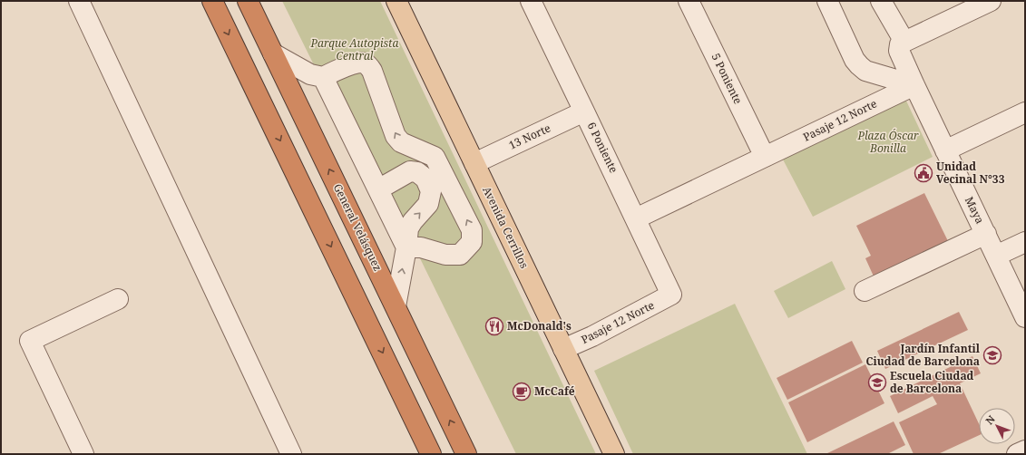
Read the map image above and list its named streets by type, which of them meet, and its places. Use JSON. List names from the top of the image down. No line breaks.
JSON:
{"streets":{"highway":["General Velásquez"],"main road":["Avenida Cerrillos"],"street":["5 Poniente","Pasaje 12 Norte","13 Norte","6 Poniente","Maya"]},"crossings":[["5 Poniente","Pasaje 12 Norte"],["Pasaje 12 Norte","6 Poniente"],["Pasaje 12 Norte","Maya"],["Pasaje 12 Norte","Avenida Cerrillos"],["13 Norte","6 Poniente"],["13 Norte","Avenida Cerrillos"]],"parks":["Parque Autopista Central","Plaza Óscar Bonilla"],"places":{"public building":["Unidad Vecinal N°33"],"restaurant":["McDonald's"],"school or university":["Jardín Infantil Ciudad de Barcelona","Escuela Ciudad de Barcelona"],"cafe":["McCafé"]},"north":"top left"}
